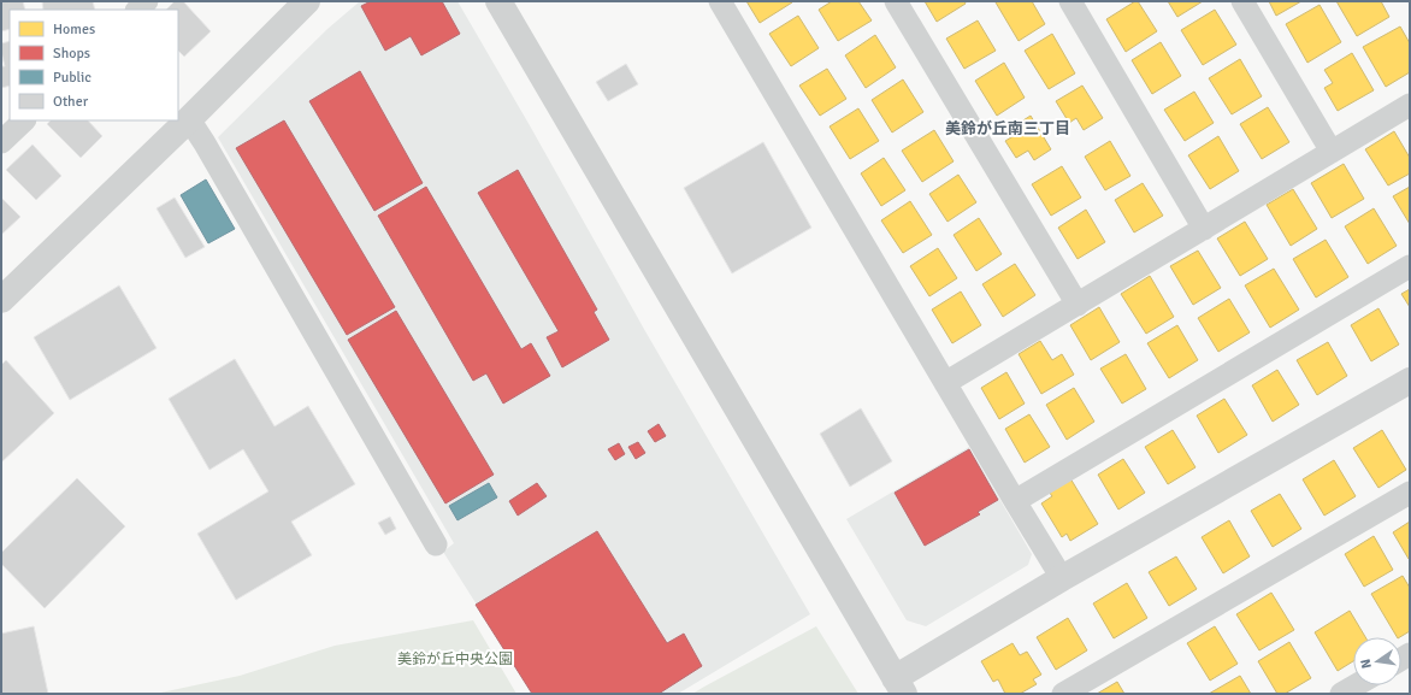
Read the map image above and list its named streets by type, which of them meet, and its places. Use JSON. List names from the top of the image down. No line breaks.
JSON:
{"districts":["美鈴が丘南三丁目"],"parks":["美鈴が丘中央公園"],"legend":["Homes","Shops","Public","Other"],"north":"left"}
